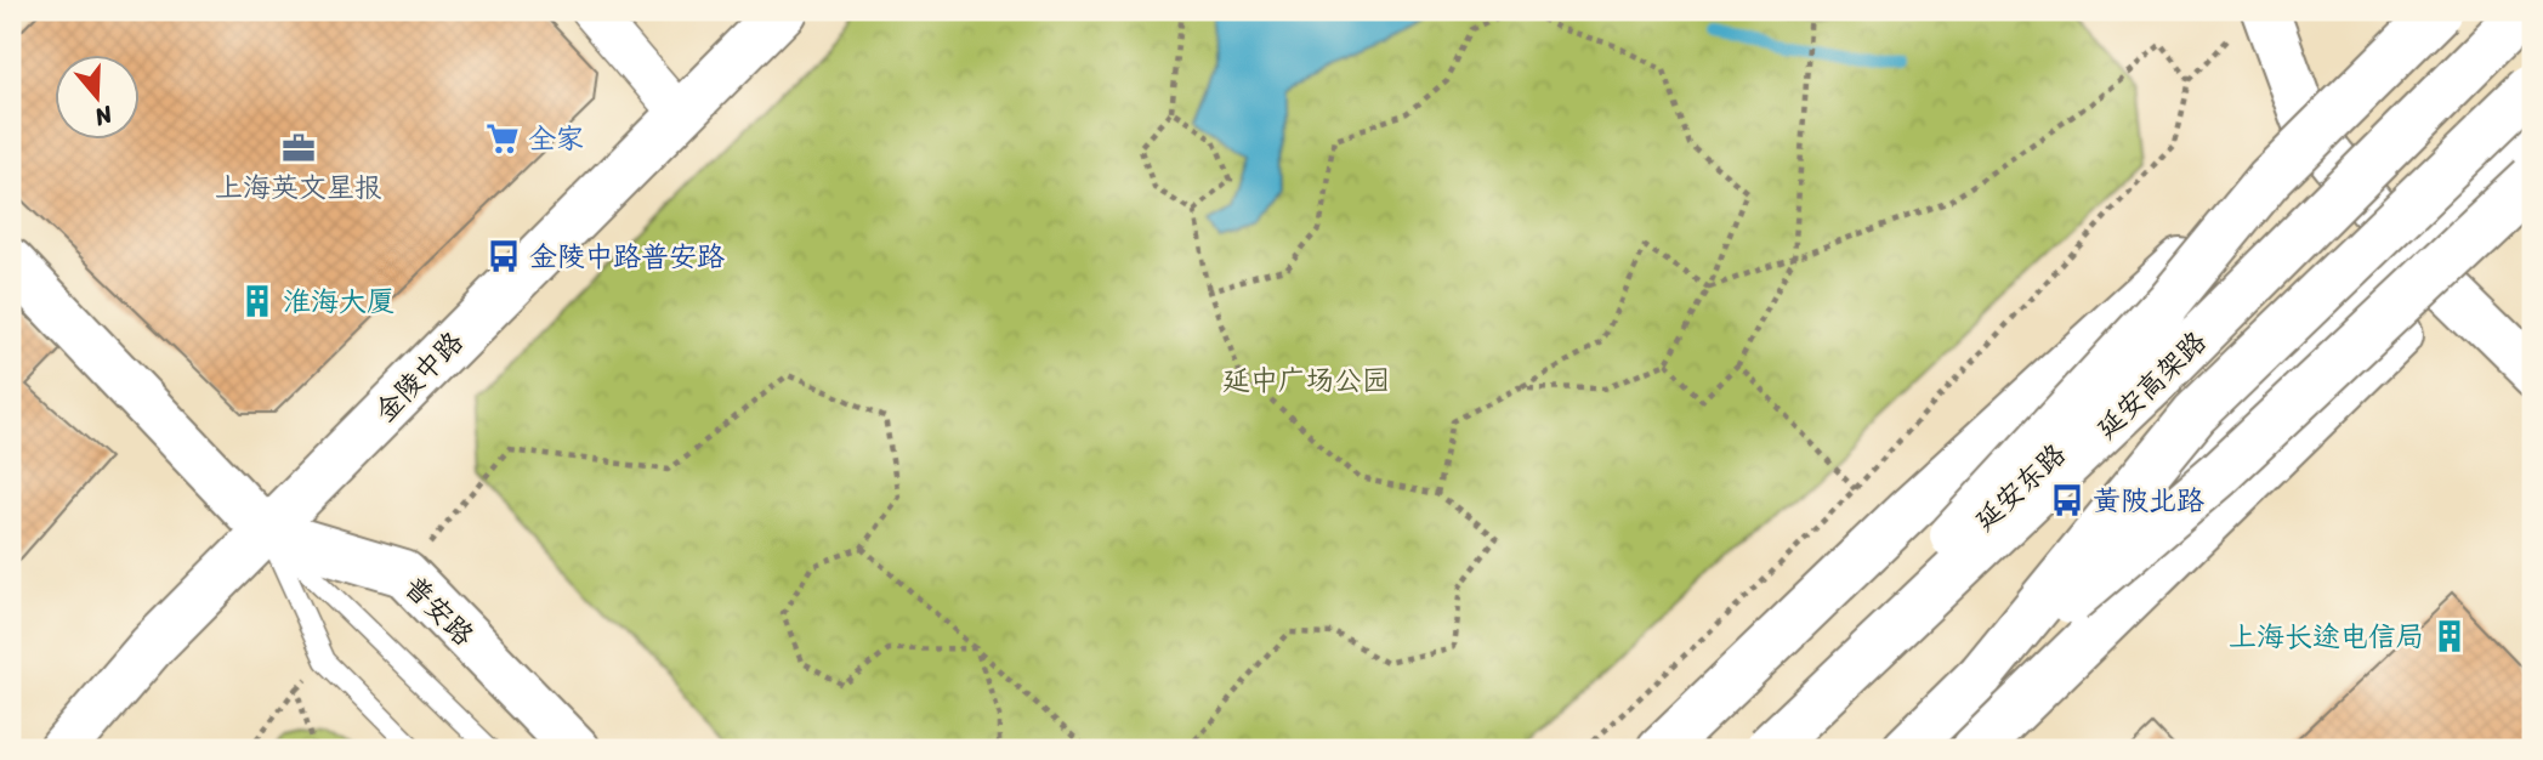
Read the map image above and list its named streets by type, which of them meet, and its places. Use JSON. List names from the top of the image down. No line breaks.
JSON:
{"streets":{"main road":["金陵中路","延安高架路","延安东路","普安路"]},"crossings":[["金陵中路","普安路"]],"parks":["延中广场公园"],"places":{"supermarket":["全家"],"office":["上海英文星报"],"bus stop":["金陵中路普安路","黄陂北路"],"building":["淮海大厦","上海长途电信局"]},"north":"bottom"}
